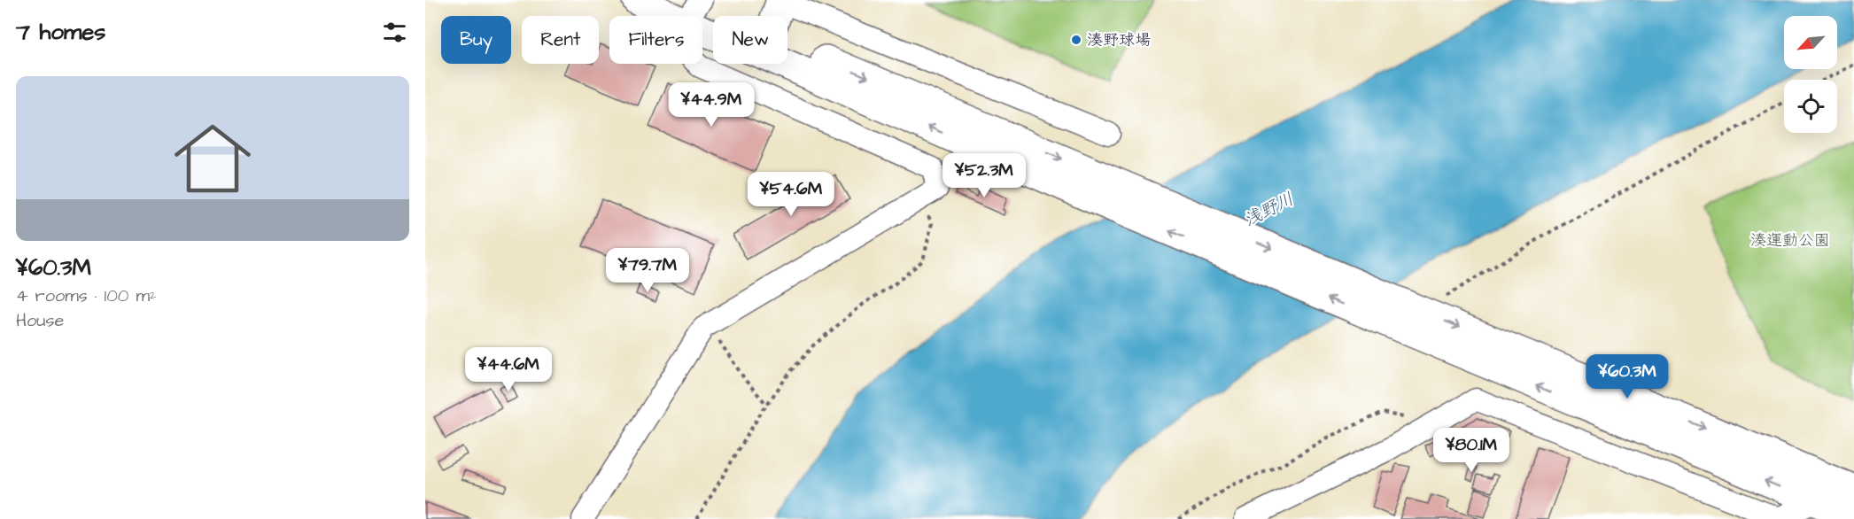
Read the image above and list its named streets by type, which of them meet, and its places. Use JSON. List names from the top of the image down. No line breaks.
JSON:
{"water":["浅野川"],"parks":["湊運動公園"],"places":["湊野球場"],"north":"bottom left","page":{"heading":"7 homes","chip":["Buy","Rent","Filters","New"],"list":[{"name":"¥60.3M","note":"4 rooms · 100 m² · House"}],"price":["¥44.9M","¥52.3M","¥54.6M","¥79.7M","¥44.6M","¥60.3M","¥80.1M"]}}
